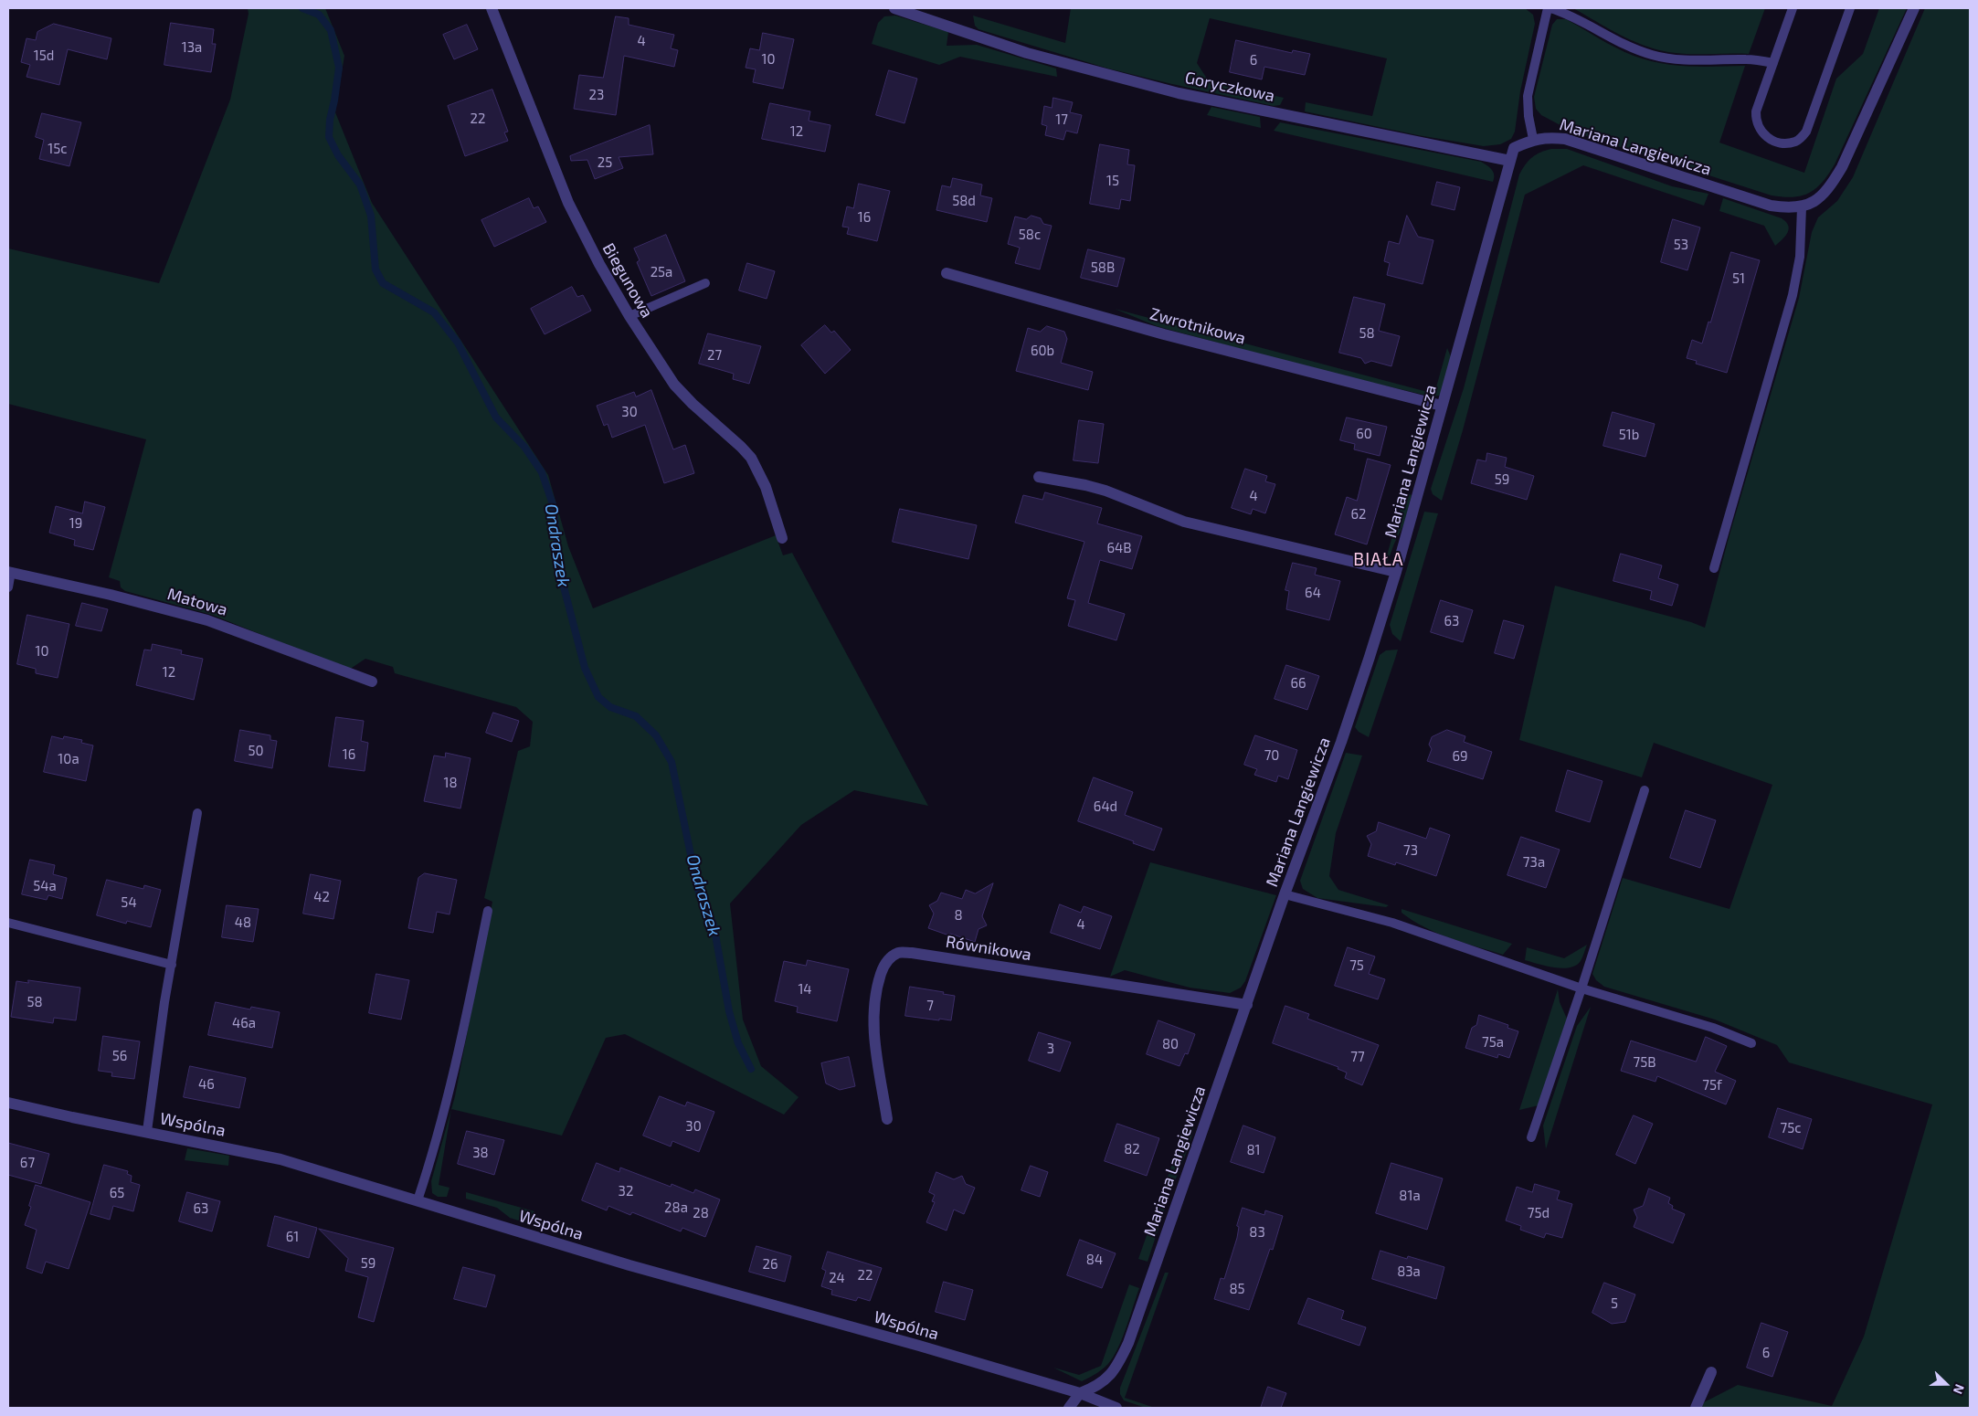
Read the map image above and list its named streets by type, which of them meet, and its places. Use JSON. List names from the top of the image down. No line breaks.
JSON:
{"streets":{"street":["Goryczkowa","Mariana Langiewicza","Biegunowa","Zwrotnikowa","Matowa","Równikowa","Wspólna"]},"crossings":[["Goryczkowa","Mariana Langiewicza"],["Mariana Langiewicza","Zwrotnikowa"],["Mariana Langiewicza","Równikowa"],["Mariana Langiewicza","Wspólna"]],"districts":["BIAŁA"],"water":["Ondraszek"],"house_numbers":["4","13a","15d","10","6","23","22","17","12","15c","25","15","58d","16","58c","53","58B","25a","51","58","60b","27","30","60","51b","59","4","62","19","64B","64","63","10","12","66","50","16","70","69","10a","18","64d","73","73a","54a","42","54","8","48","4","75","14","58","7","46a","75a","80","3","56","77","75B","46","75f","30","75c","82","81","38","67","32","65","81a","28a","63","28","75d","83","61","84","59","26","83a","22","24","85","5","6"],"north":"right"}
